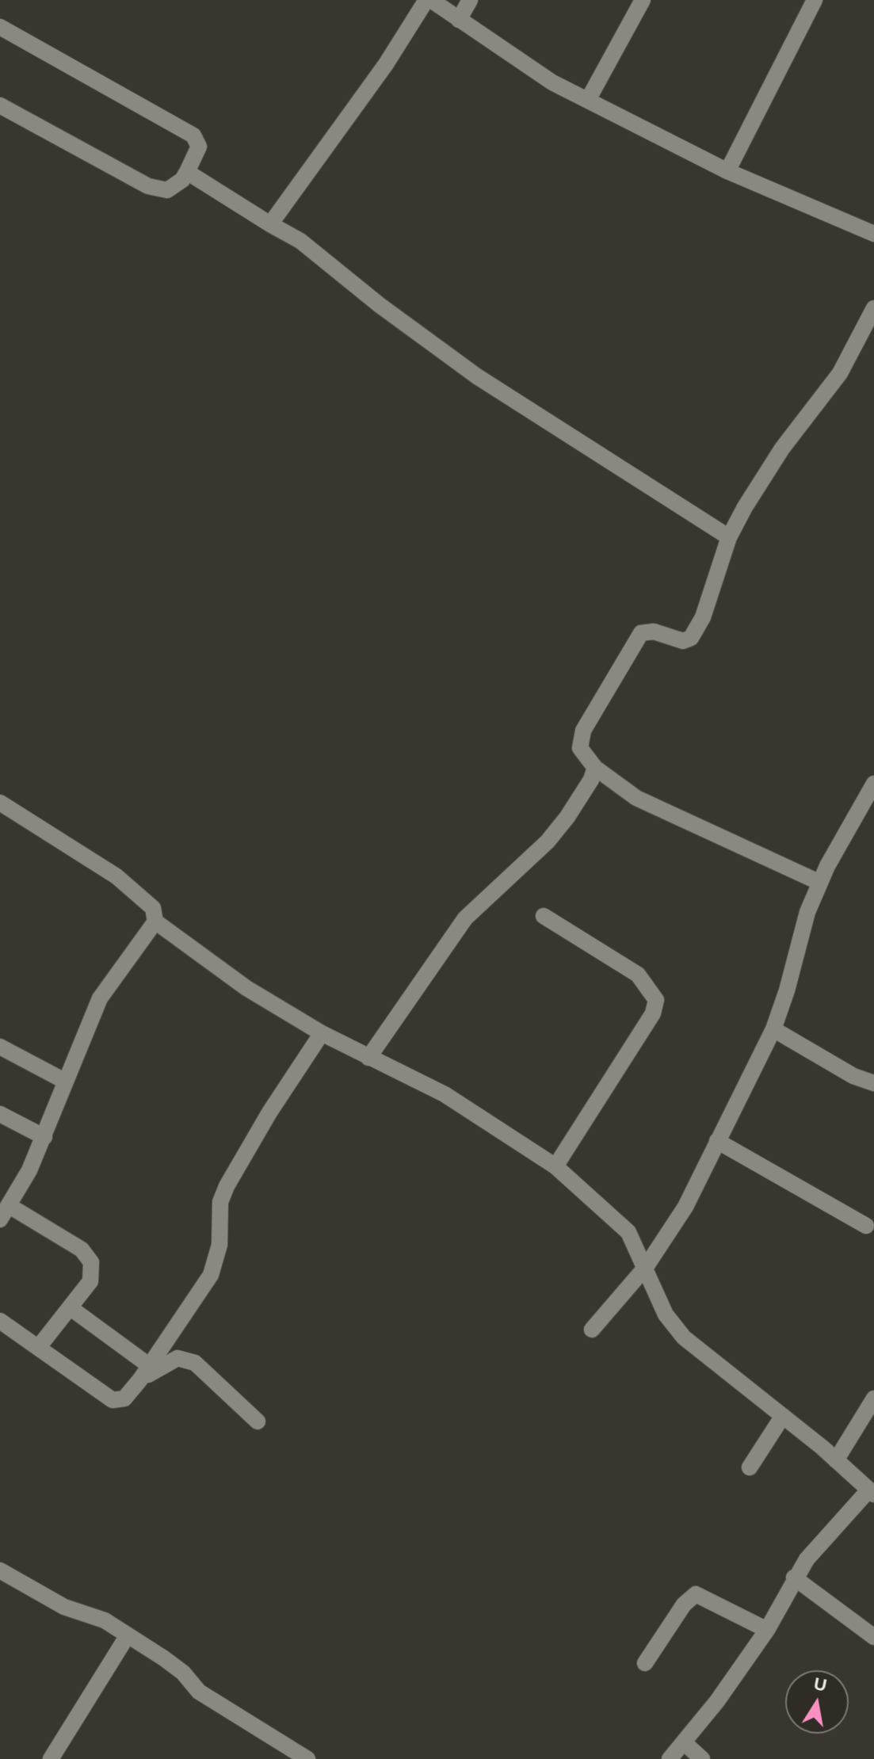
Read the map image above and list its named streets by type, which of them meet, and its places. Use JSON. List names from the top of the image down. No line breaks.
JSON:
{"north":"top"}
